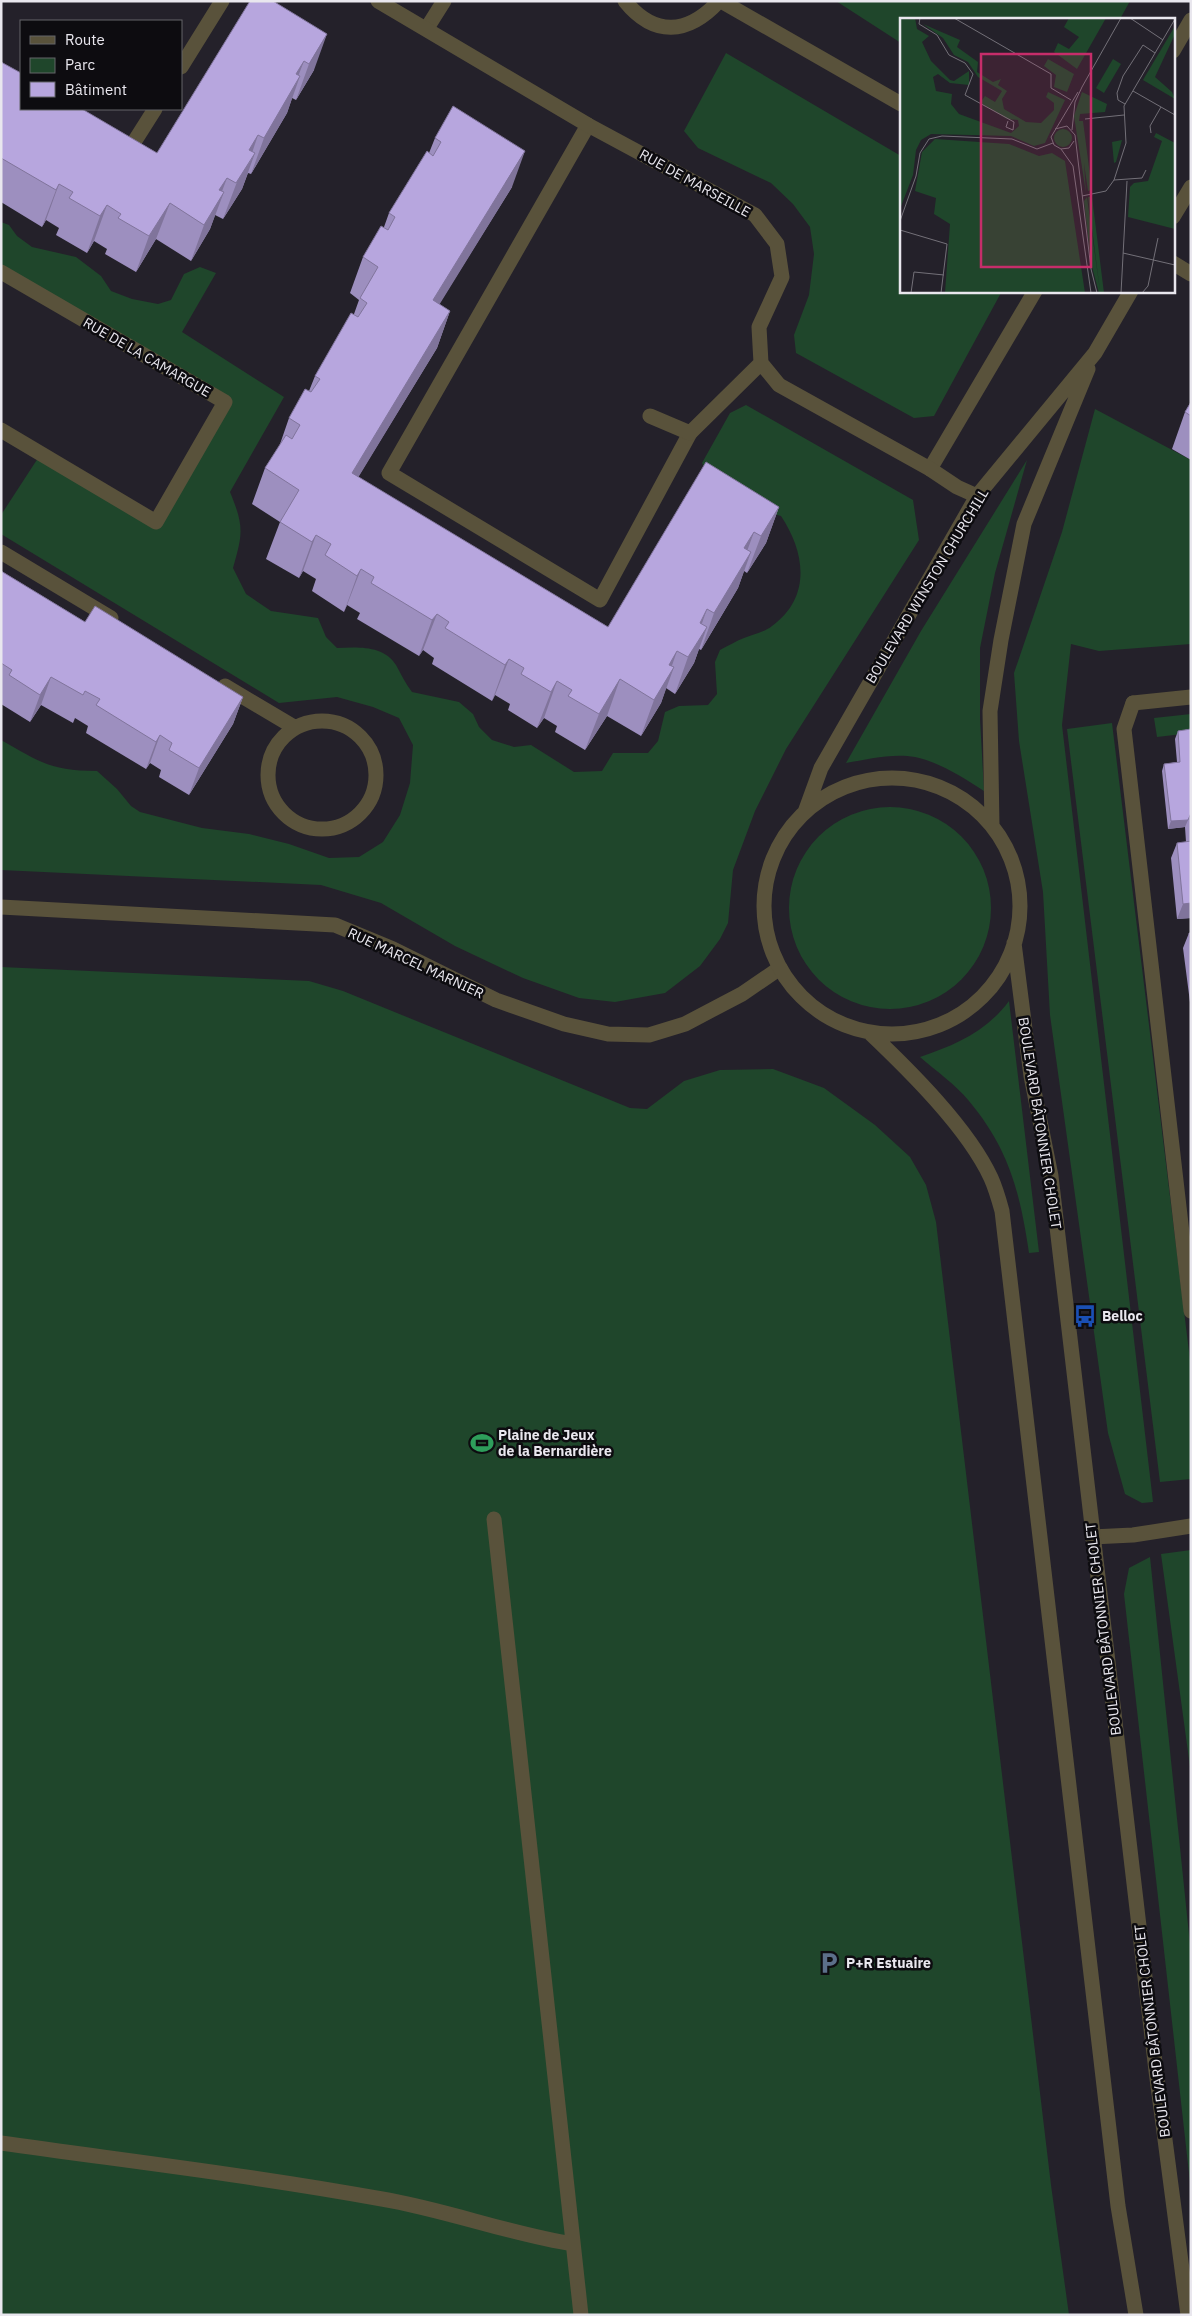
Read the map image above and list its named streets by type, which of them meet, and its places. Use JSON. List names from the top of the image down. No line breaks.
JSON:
{"streets":{"street":["RUE DE MARSEILLE","RUE DE LA CAMARGUE","BOULEVARD WINSTON CHURCHILL","RUE MARCEL MARNIER","BOULEVARD BÂTONNIER CHOLET"]},"places":{"bus stop":["Belloc"],"sports":["Plaine de Jeux de la Bernardière"],"parking":["P+R Estuaire"]},"legend":["Route","Parc","Bâtiment"]}
